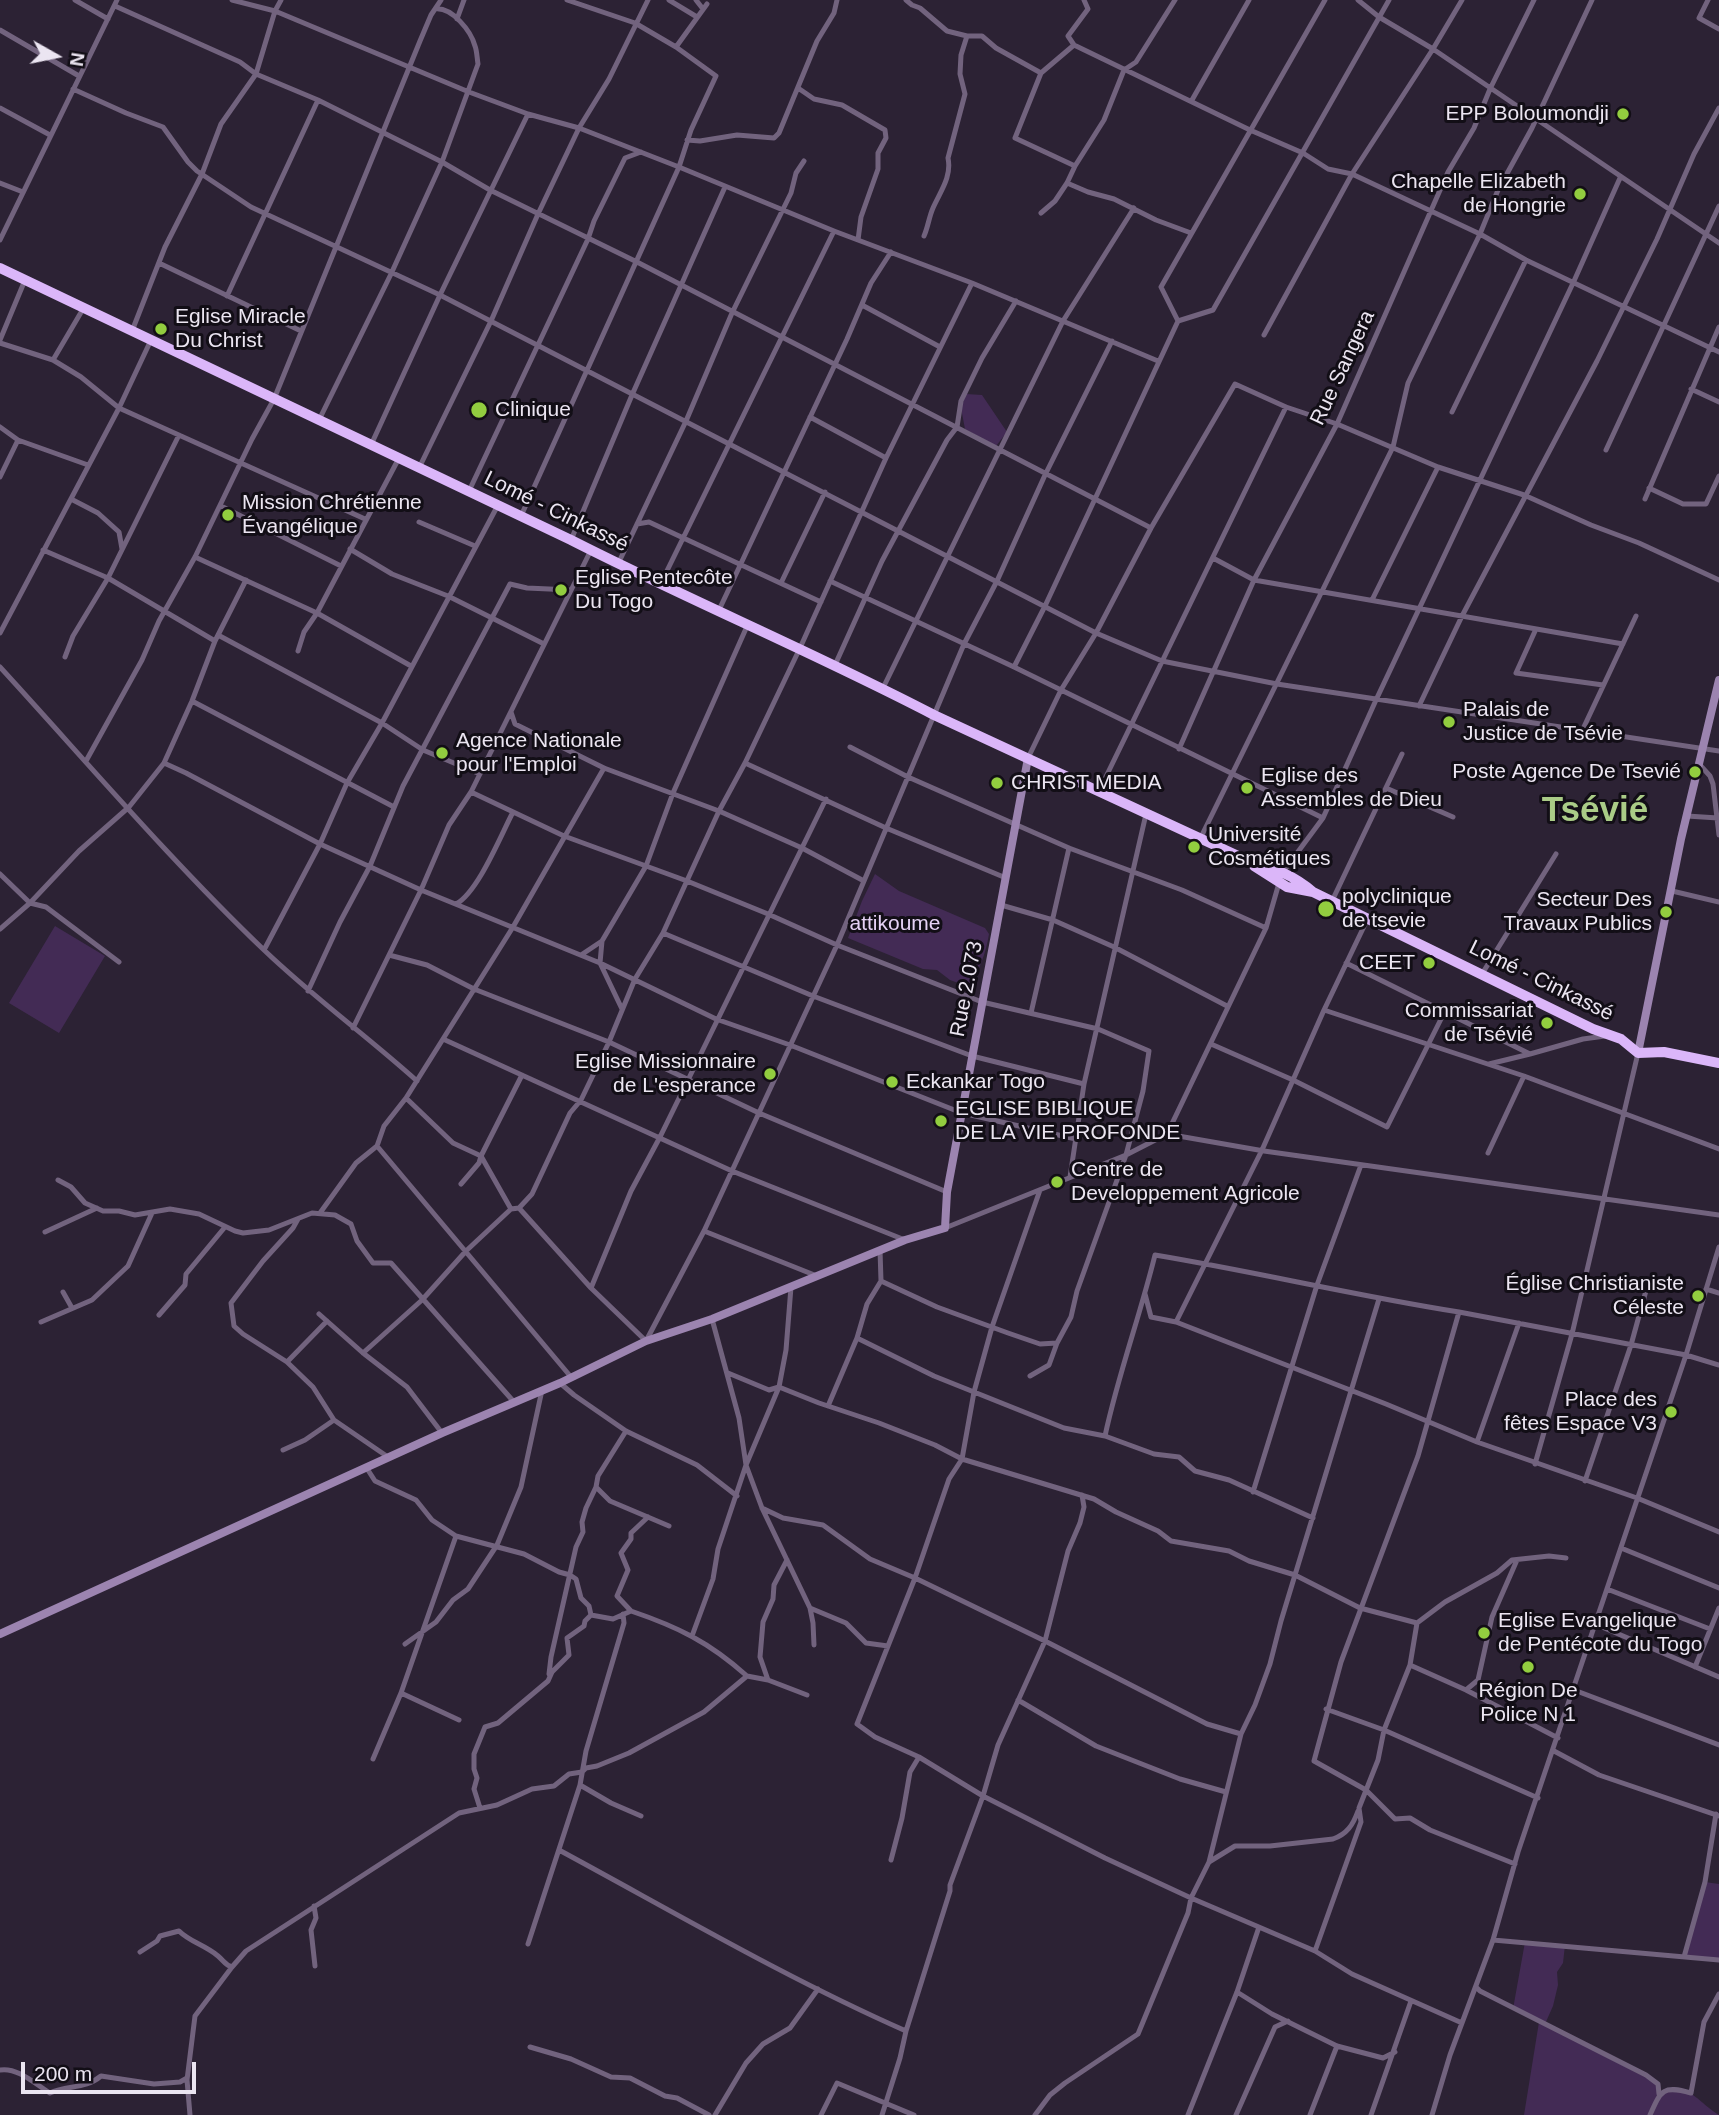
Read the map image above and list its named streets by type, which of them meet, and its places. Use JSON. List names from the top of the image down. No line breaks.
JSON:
{"streets":{"highway":["Lomé - Cinkassé"],"street":["Rue Sangera","Rue 2.073"]},"crossings":[["Lomé - Cinkassé","Rue 2.073"]],"districts":["Tsévié"],"parks":["attikoume"],"places":["EPP Boloumondji","Chapelle Elizabeth de Hongrie","Eglise Miracle Du Christ","Clinique","Mission Chrétienne Évangélique","Eglise Pentecôte Du Togo","Palais de Justice de Tsévie","Agence Nationale pour l'Emploi","Poste Agence De Tsevié","CHRIST MEDIA","Eglise des Assembles de Dieu","Université Cosmétiques","polyclinique de tsevie","Secteur Des Travaux Publics","CEET","Commissariat de Tsévié","Eglise Missionnaire de L'esperance","Eckankar Togo","EGLISE BIBLIQUE DE LA VIE PROFONDE","Centre de Developpement Agricole","Église Christianiste Céleste","Place des fêtes Espace V3","Eglise Evangelique de Pentécote du Togo","Région De Police N 1"],"scale_bar":"200 m","north":"right"}
